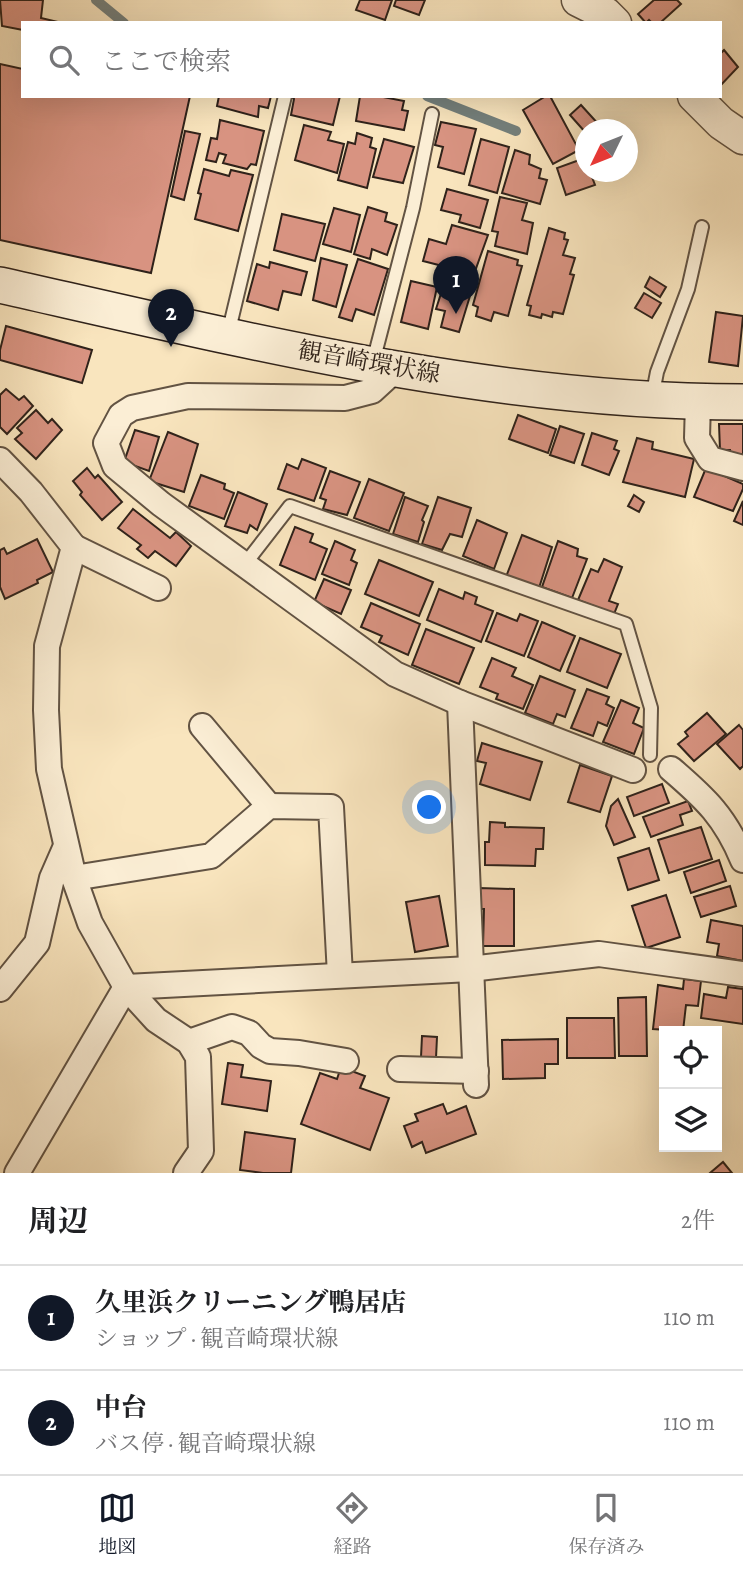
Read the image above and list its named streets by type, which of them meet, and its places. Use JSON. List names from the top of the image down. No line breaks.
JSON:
{"streets":{"main road":["観音崎環状線"]},"north":"bottom left","page":{"search":"ここで検索","pins":["1","2"],"heading":["周辺","2件"],"list":[{"mark":"1","name":"久里浜クリーニング鴨居店","note":"ショップ · 観音崎環状線","value":"110 m"},{"mark":"2","name":"中台","note":"バス停 · 観音崎環状線","value":"110 m"}],"nav":["地図","経路","保存済み"]}}
